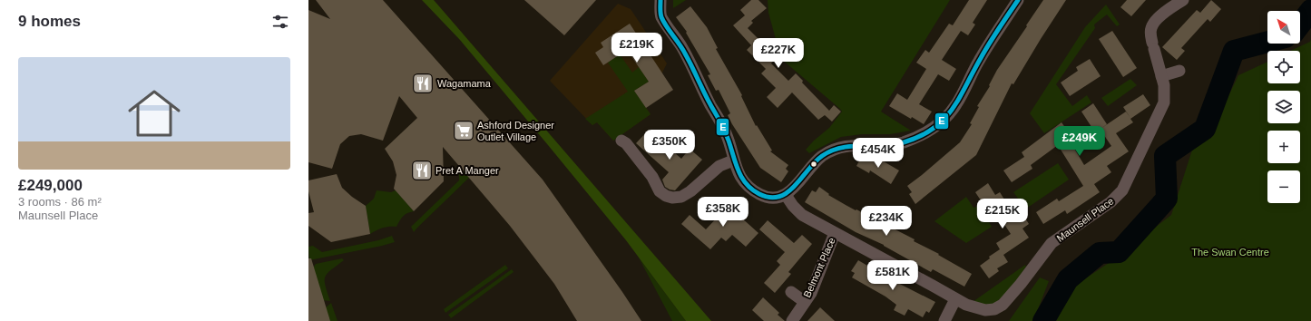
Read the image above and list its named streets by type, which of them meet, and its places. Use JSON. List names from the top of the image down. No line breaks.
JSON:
{"streets":{"street":["Maunsell Place","Belmont Place"]},"crossings":[["Maunsell Place","Belmont Place"]],"parks":["The Swan Centre"],"places":{"restaurant":["Wagamama","Pret A Manger"],"supermarket":["Ashford Designer Outlet Village"]},"lines":["transit line E"],"north":"top left","page":{"heading":"9 homes","map_buttons":["+","−"],"price":["£219K","£227K","£249K","£350K","£454K","£358K","£215K","£234K","£581K"],"list":[{"name":"£249,000","note":"3 rooms · 86 m² · Maunsell Place"}]}}
